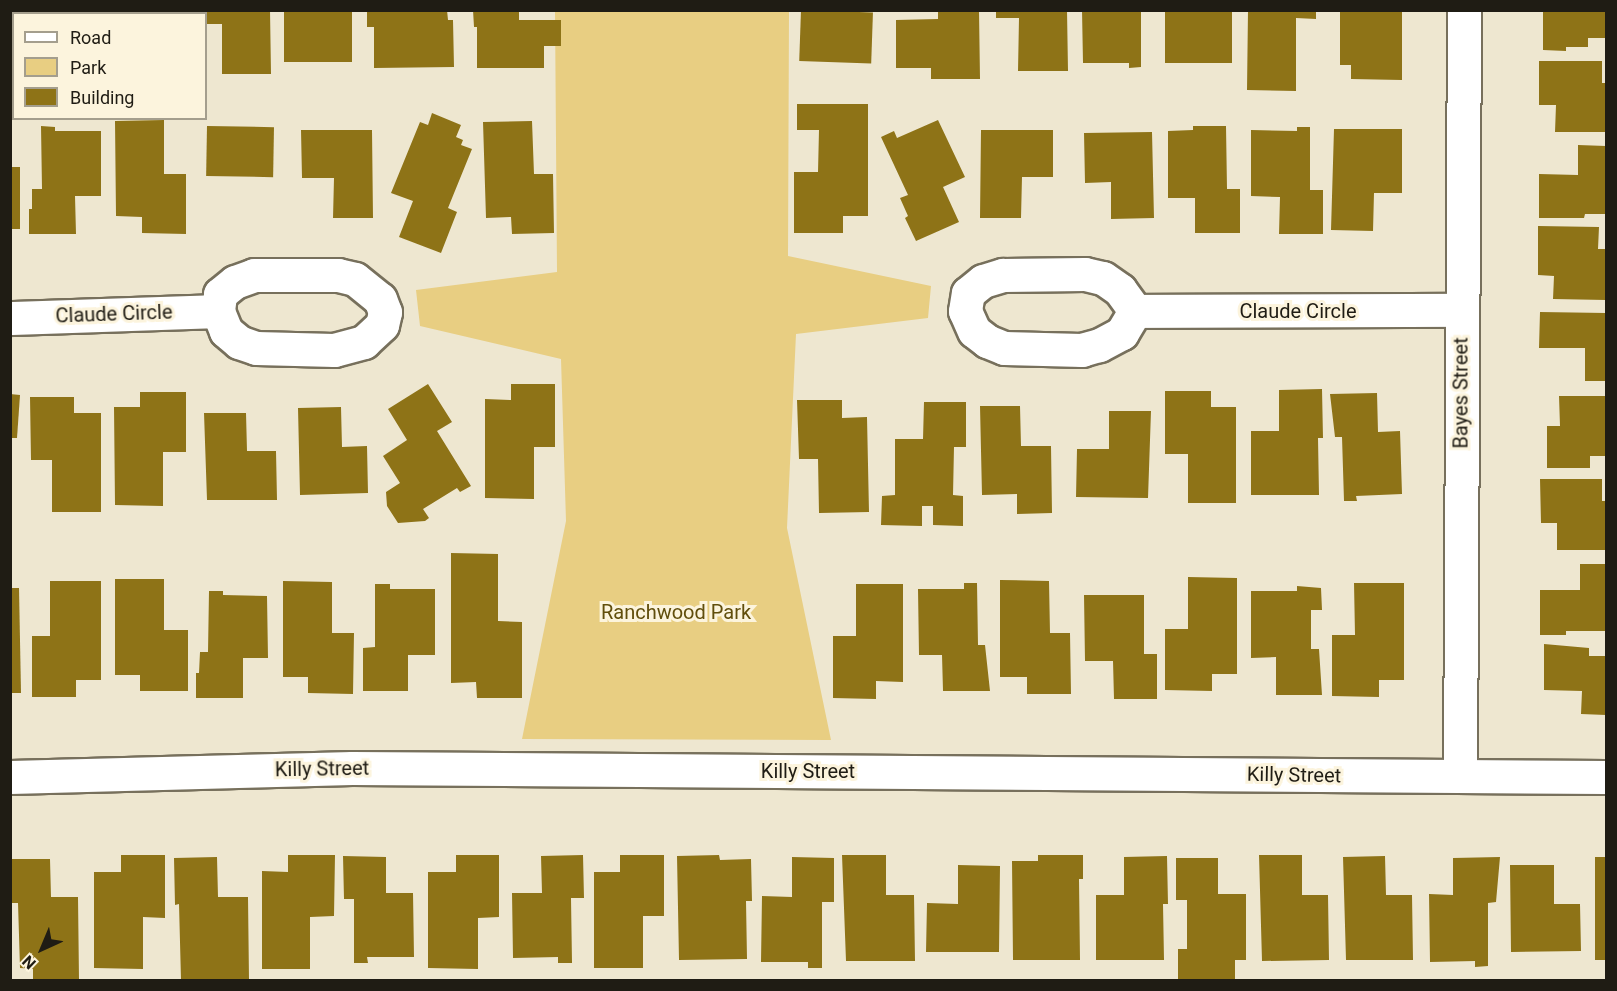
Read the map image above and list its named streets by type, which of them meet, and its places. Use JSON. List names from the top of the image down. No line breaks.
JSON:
{"streets":{"street":["Claude Circle","Bayes Street","Killy Street"]},"crossings":[["Claude Circle","Bayes Street"],["Bayes Street","Killy Street"]],"parks":["Ranchwood Park"],"legend":["Road","Park","Building"],"north":"bottom left"}
